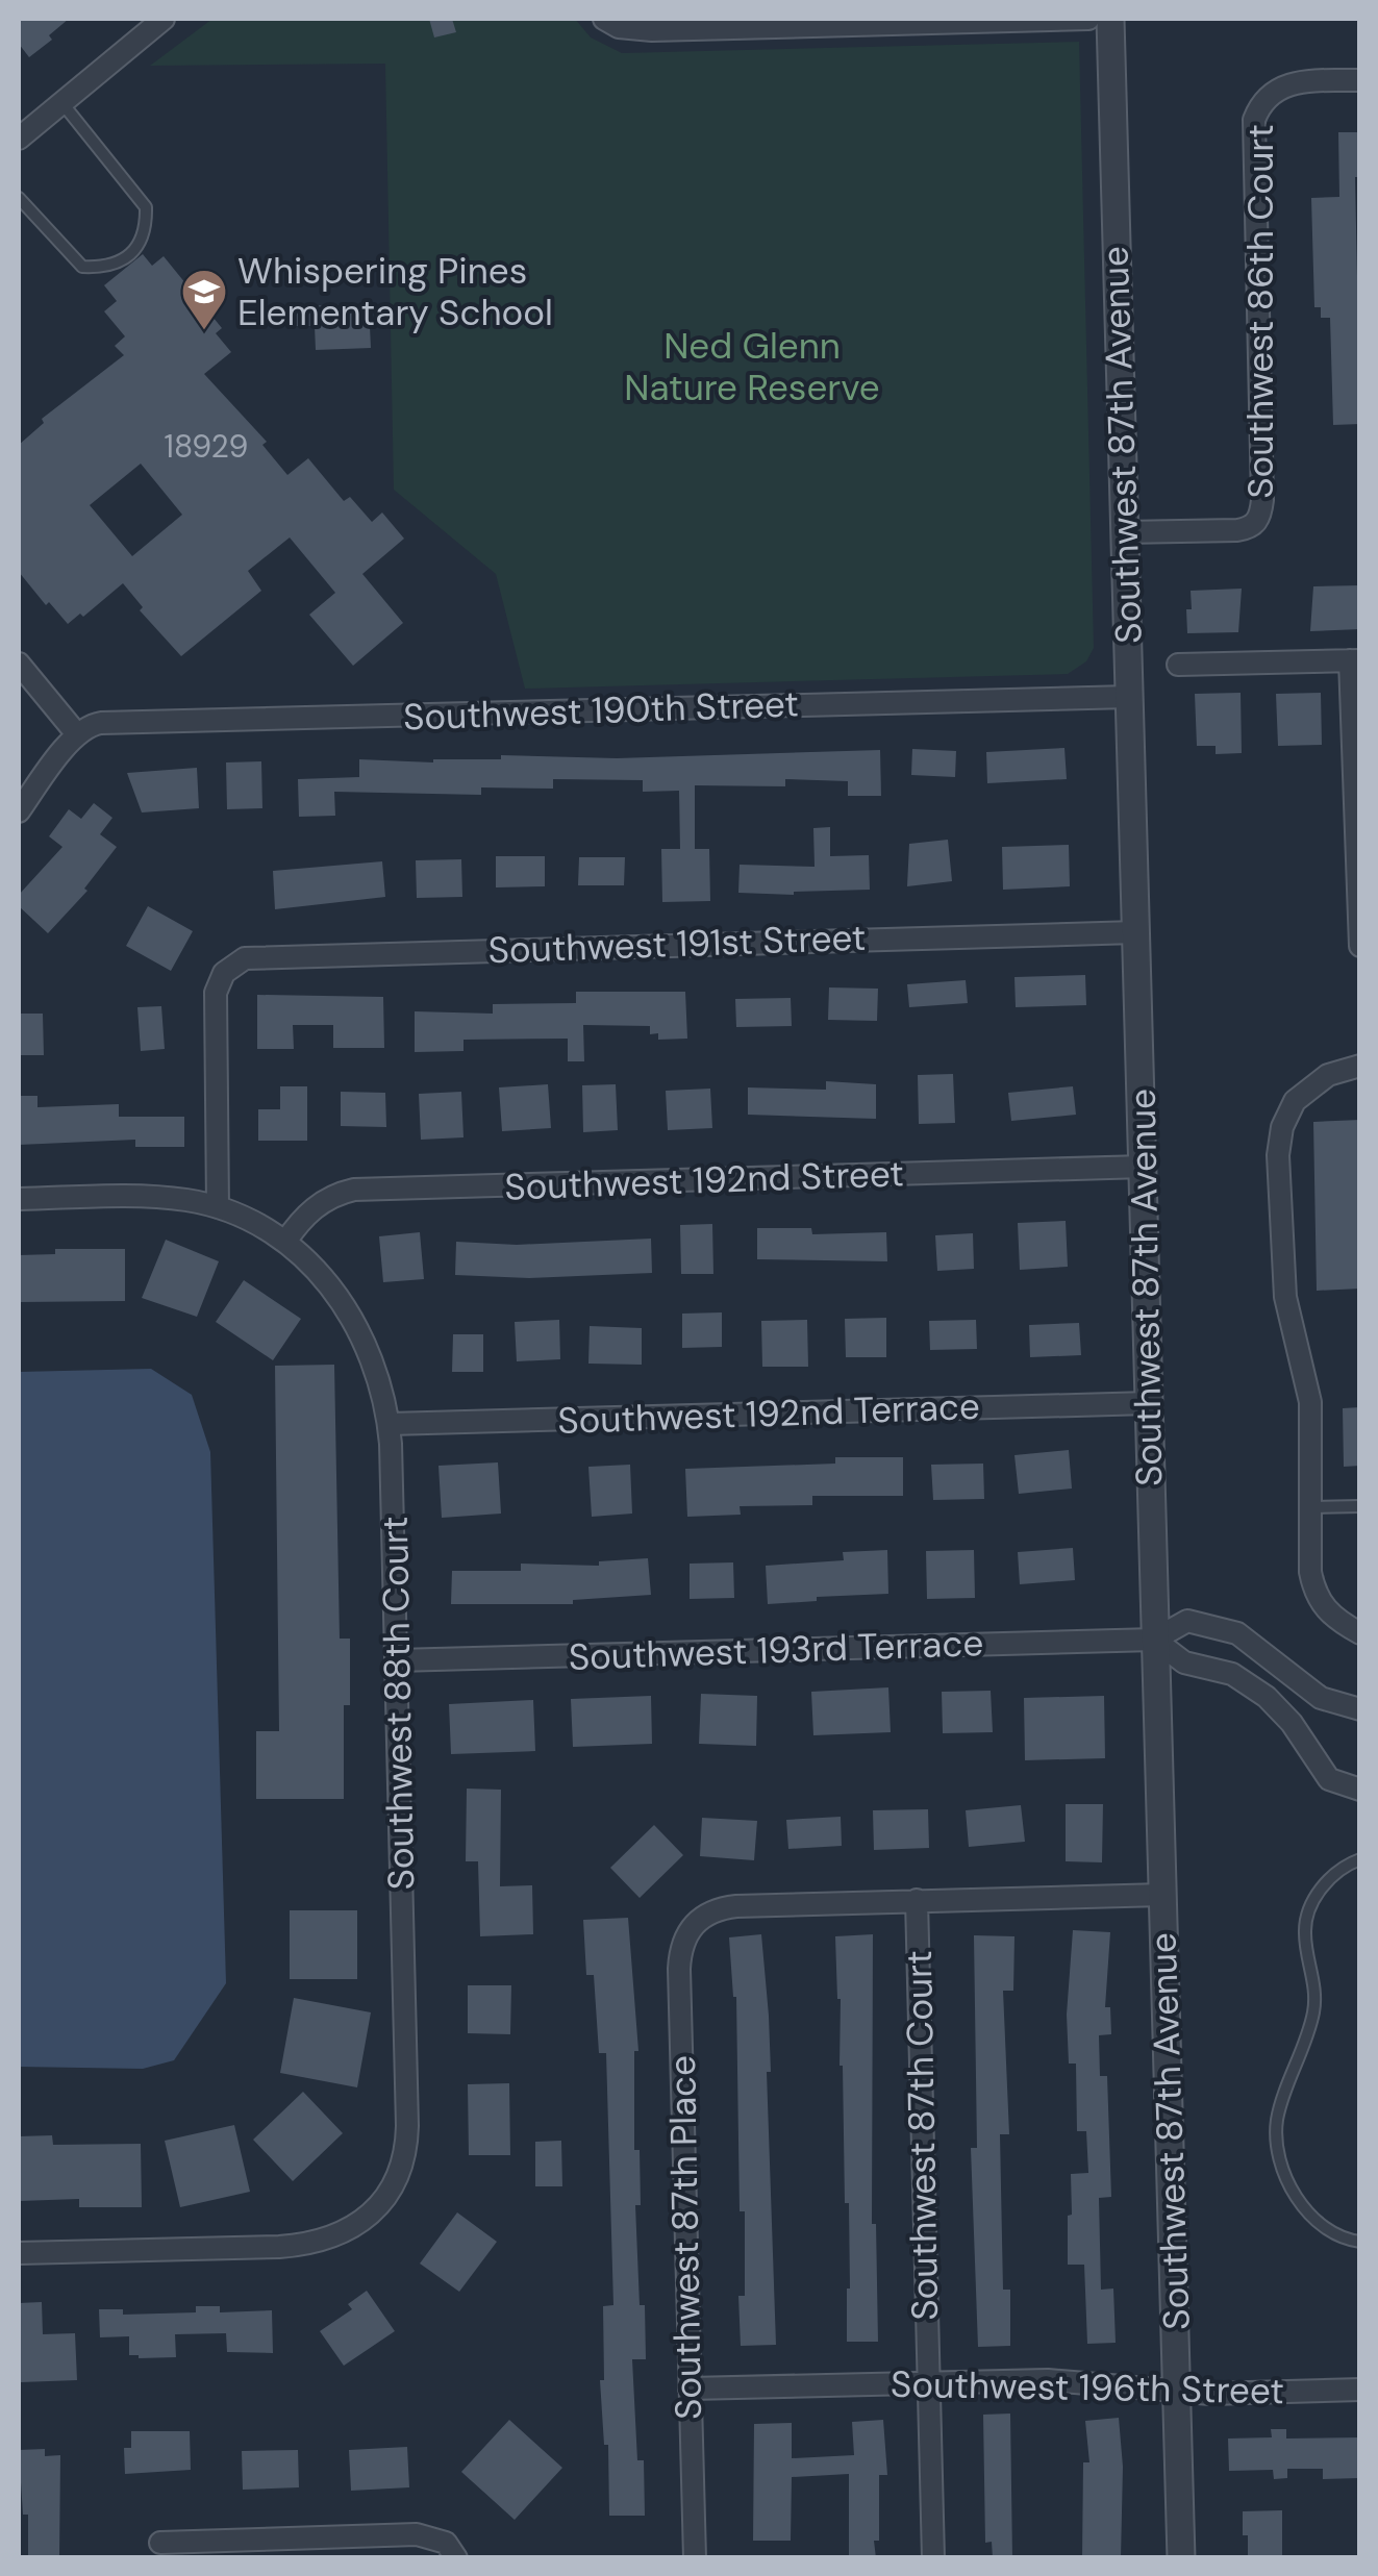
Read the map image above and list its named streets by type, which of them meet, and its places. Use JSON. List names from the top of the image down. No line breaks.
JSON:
{"streets":{"street":["Southwest 86th Court","Southwest 87th Avenue","Southwest 190th Street","Southwest 191st Street","Southwest 192nd Street","Southwest 192nd Terrace","Southwest 193rd Terrace","Southwest 88th Court","Southwest 87th Court","Southwest 87th Place","Southwest 196th Street"]},"crossings":[["Southwest 86th Court","Southwest 87th Avenue"],["Southwest 87th Avenue","Southwest 190th Street"],["Southwest 87th Avenue","Southwest 191st Street"],["Southwest 87th Avenue","Southwest 192nd Street"],["Southwest 87th Avenue","Southwest 192nd Terrace"],["Southwest 87th Avenue","Southwest 193rd Terrace"],["Southwest 87th Avenue","Southwest 196th Street"],["Southwest 191st Street","Southwest 88th Court"],["Southwest 192nd Street","Southwest 88th Court"],["Southwest 192nd Terrace","Southwest 88th Court"],["Southwest 193rd Terrace","Southwest 88th Court"],["Southwest 87th Court","Southwest 87th Place"],["Southwest 87th Court","Southwest 196th Street"],["Southwest 87th Place","Southwest 196th Street"]],"parks":["Ned Glenn Nature Reserve"],"places":{"school or university":["Whispering Pines Elementary School"]},"house_numbers":["18929"]}
